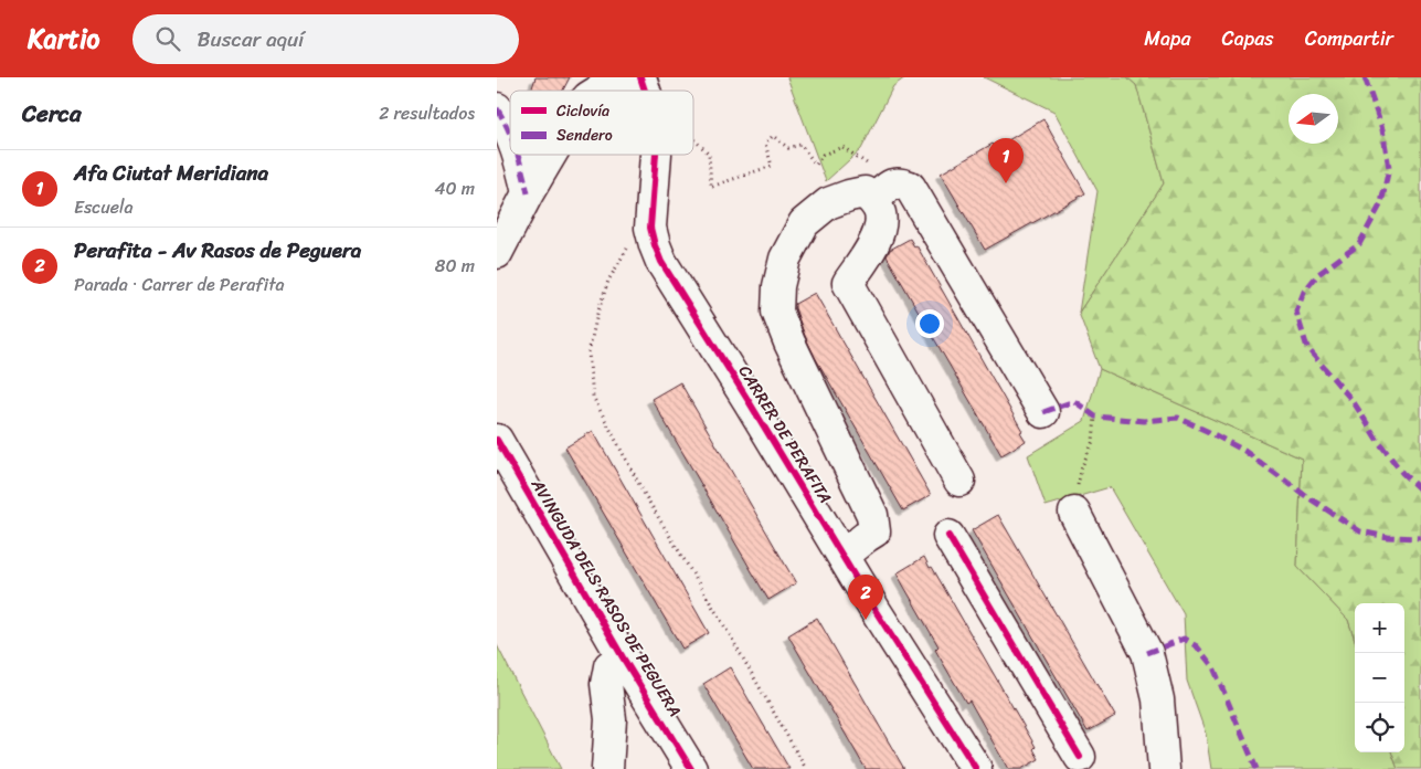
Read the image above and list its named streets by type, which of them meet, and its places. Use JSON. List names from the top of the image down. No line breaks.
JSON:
{"streets":{"street":["CARRER DE PERAFITA","AVINGUDA DELS RASOS DE PEGUERA"]},"legend":["Ciclovía","Sendero"],"north":"left","page":{"header":"Kartio","search":"Buscar aquí","nav":["Mapa","Capas","Compartir"],"heading":["Cerca","2 resultados"],"pins":["1","2"],"list":[{"mark":"1","name":"Afa Ciutat Meridiana","note":"Escuela","value":"40 m"},{"mark":"2","name":"Perafita - Av Rasos de Peguera","note":"Parada · Carrer de Perafita","value":"80 m"}],"map_buttons":["+","−"]}}
